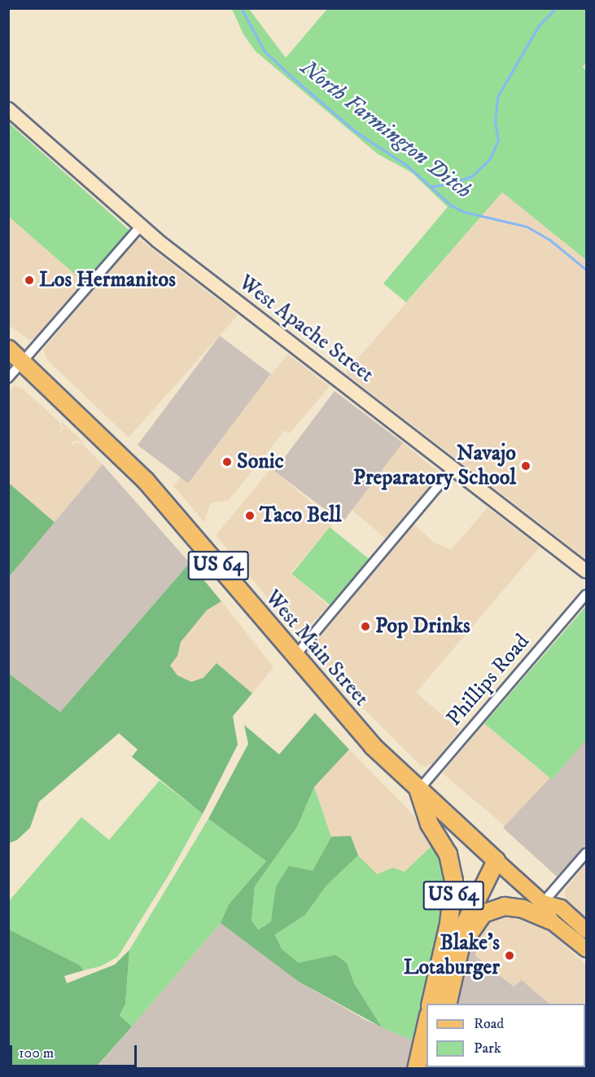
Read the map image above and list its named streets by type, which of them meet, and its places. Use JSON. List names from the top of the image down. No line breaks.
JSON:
{"streets":{"highway":["US 64","West Main Street"],"main road":["West Apache Street"],"street":["Phillips Road"]},"crossings":[["US 64","West Main Street"],["US 64","Phillips Road"],["West Main Street","Phillips Road"]],"water":["North Farmington Ditch"],"places":["Los Hermanitos","Sonic","Navajo Preparatory School","Taco Bell","Pop Drinks","Blake's Lotaburger"],"legend":["Road","Park"],"scale_bar":"100 m"}
